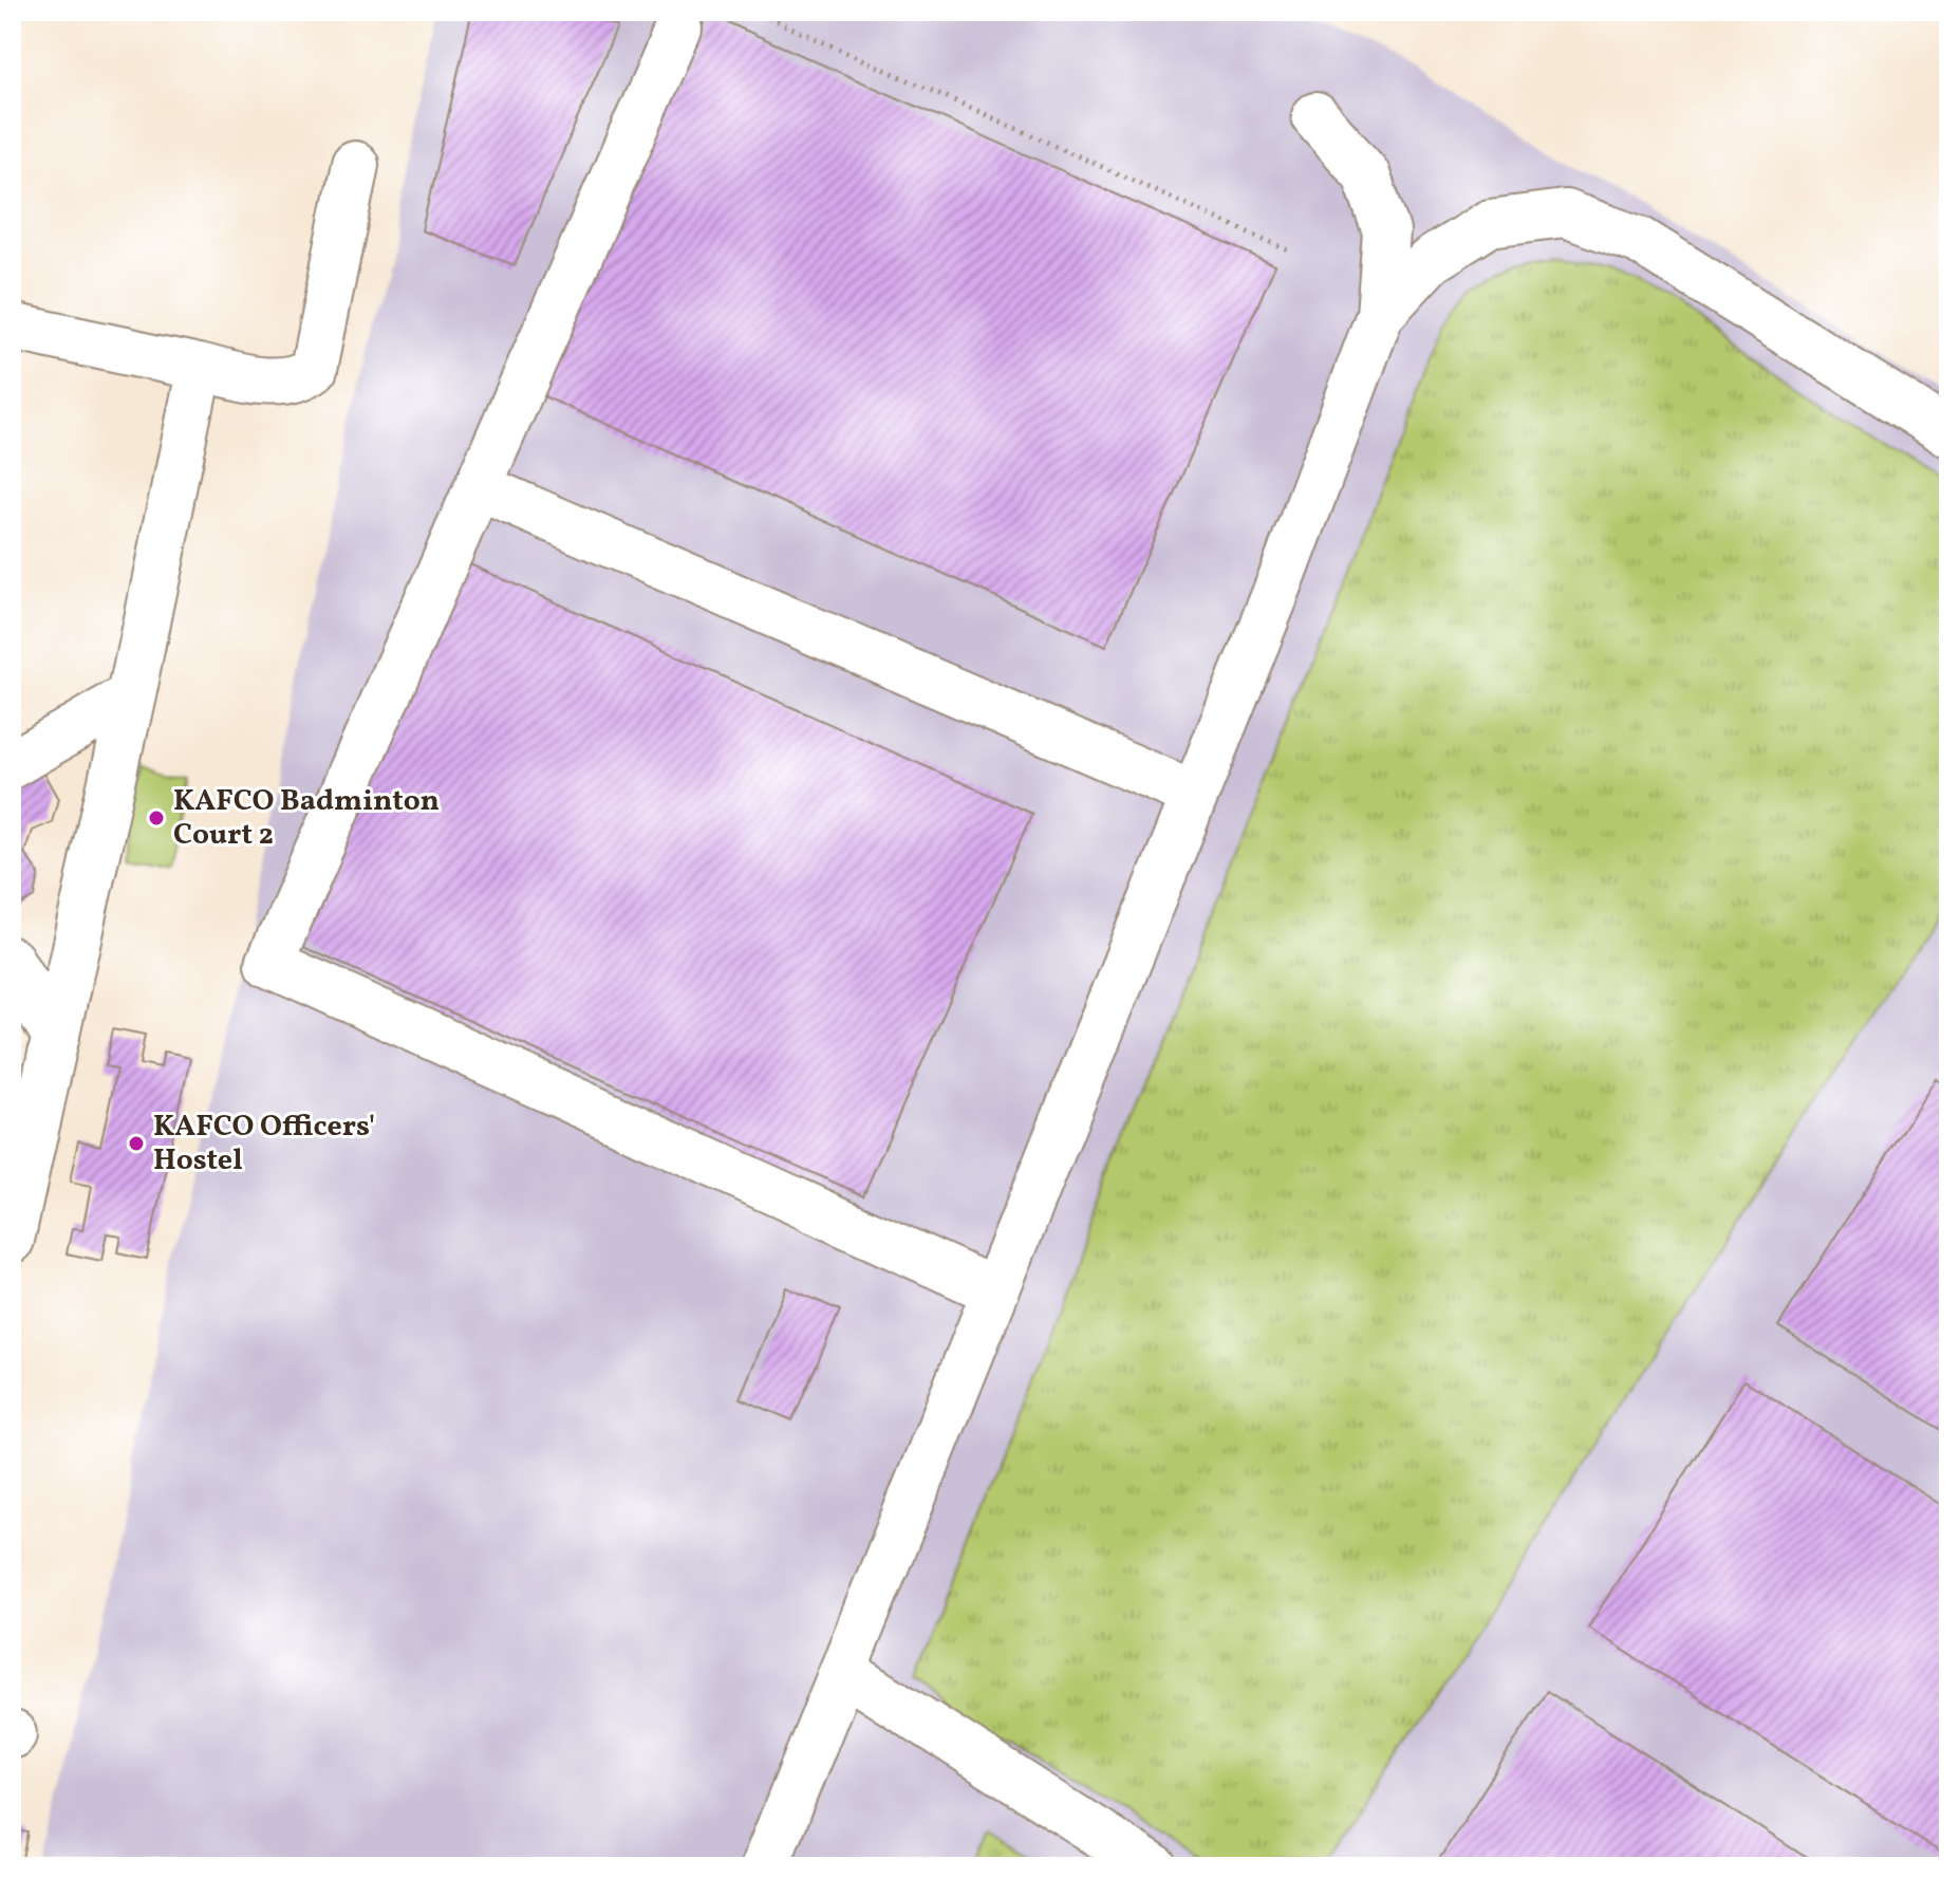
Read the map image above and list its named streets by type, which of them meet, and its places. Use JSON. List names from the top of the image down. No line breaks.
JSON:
{"places":["KAFCO Badminton Court 2","KAFCO Officers' Hostel"]}
